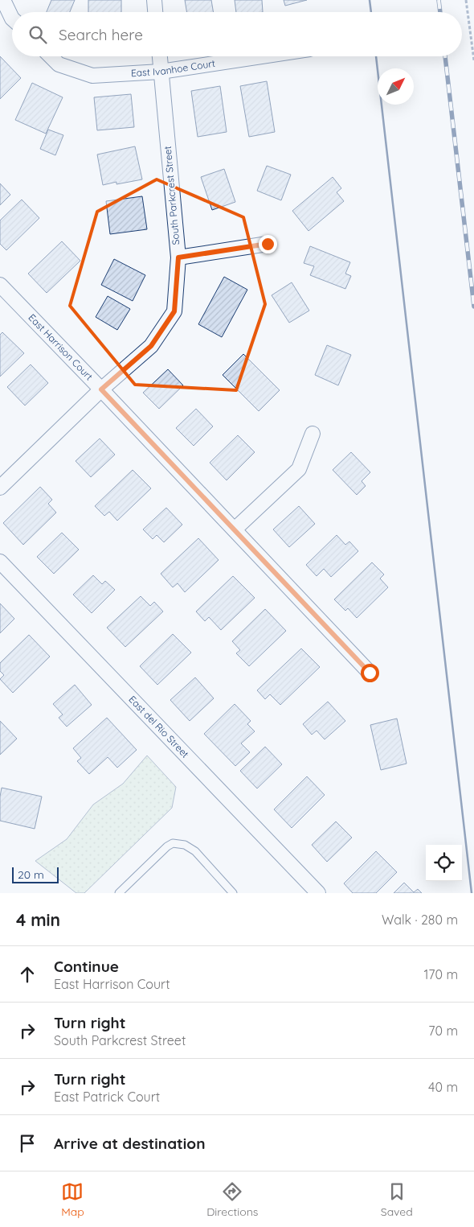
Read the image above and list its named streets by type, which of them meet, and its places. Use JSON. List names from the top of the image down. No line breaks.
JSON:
{"streets":{"street":["East Ivanhoe Court","South Parkcrest Street","East Harrison Court","East del Rio Street"]},"crossings":[["East Ivanhoe Court","South Parkcrest Street"],["South Parkcrest Street","East Harrison Court"]],"scale_bar":"20 m","north":"top right","page":{"search":"Search here","scale":"20 m","heading":["4 min","Walk · 280 m"],"list":[["Continue","East Harrison Court","170 m"],["Turn right","South Parkcrest Street","70 m"],["Turn right","East Patrick Court","40 m"],"Arrive at destination"],"nav":["Map","Directions","Saved"]}}
